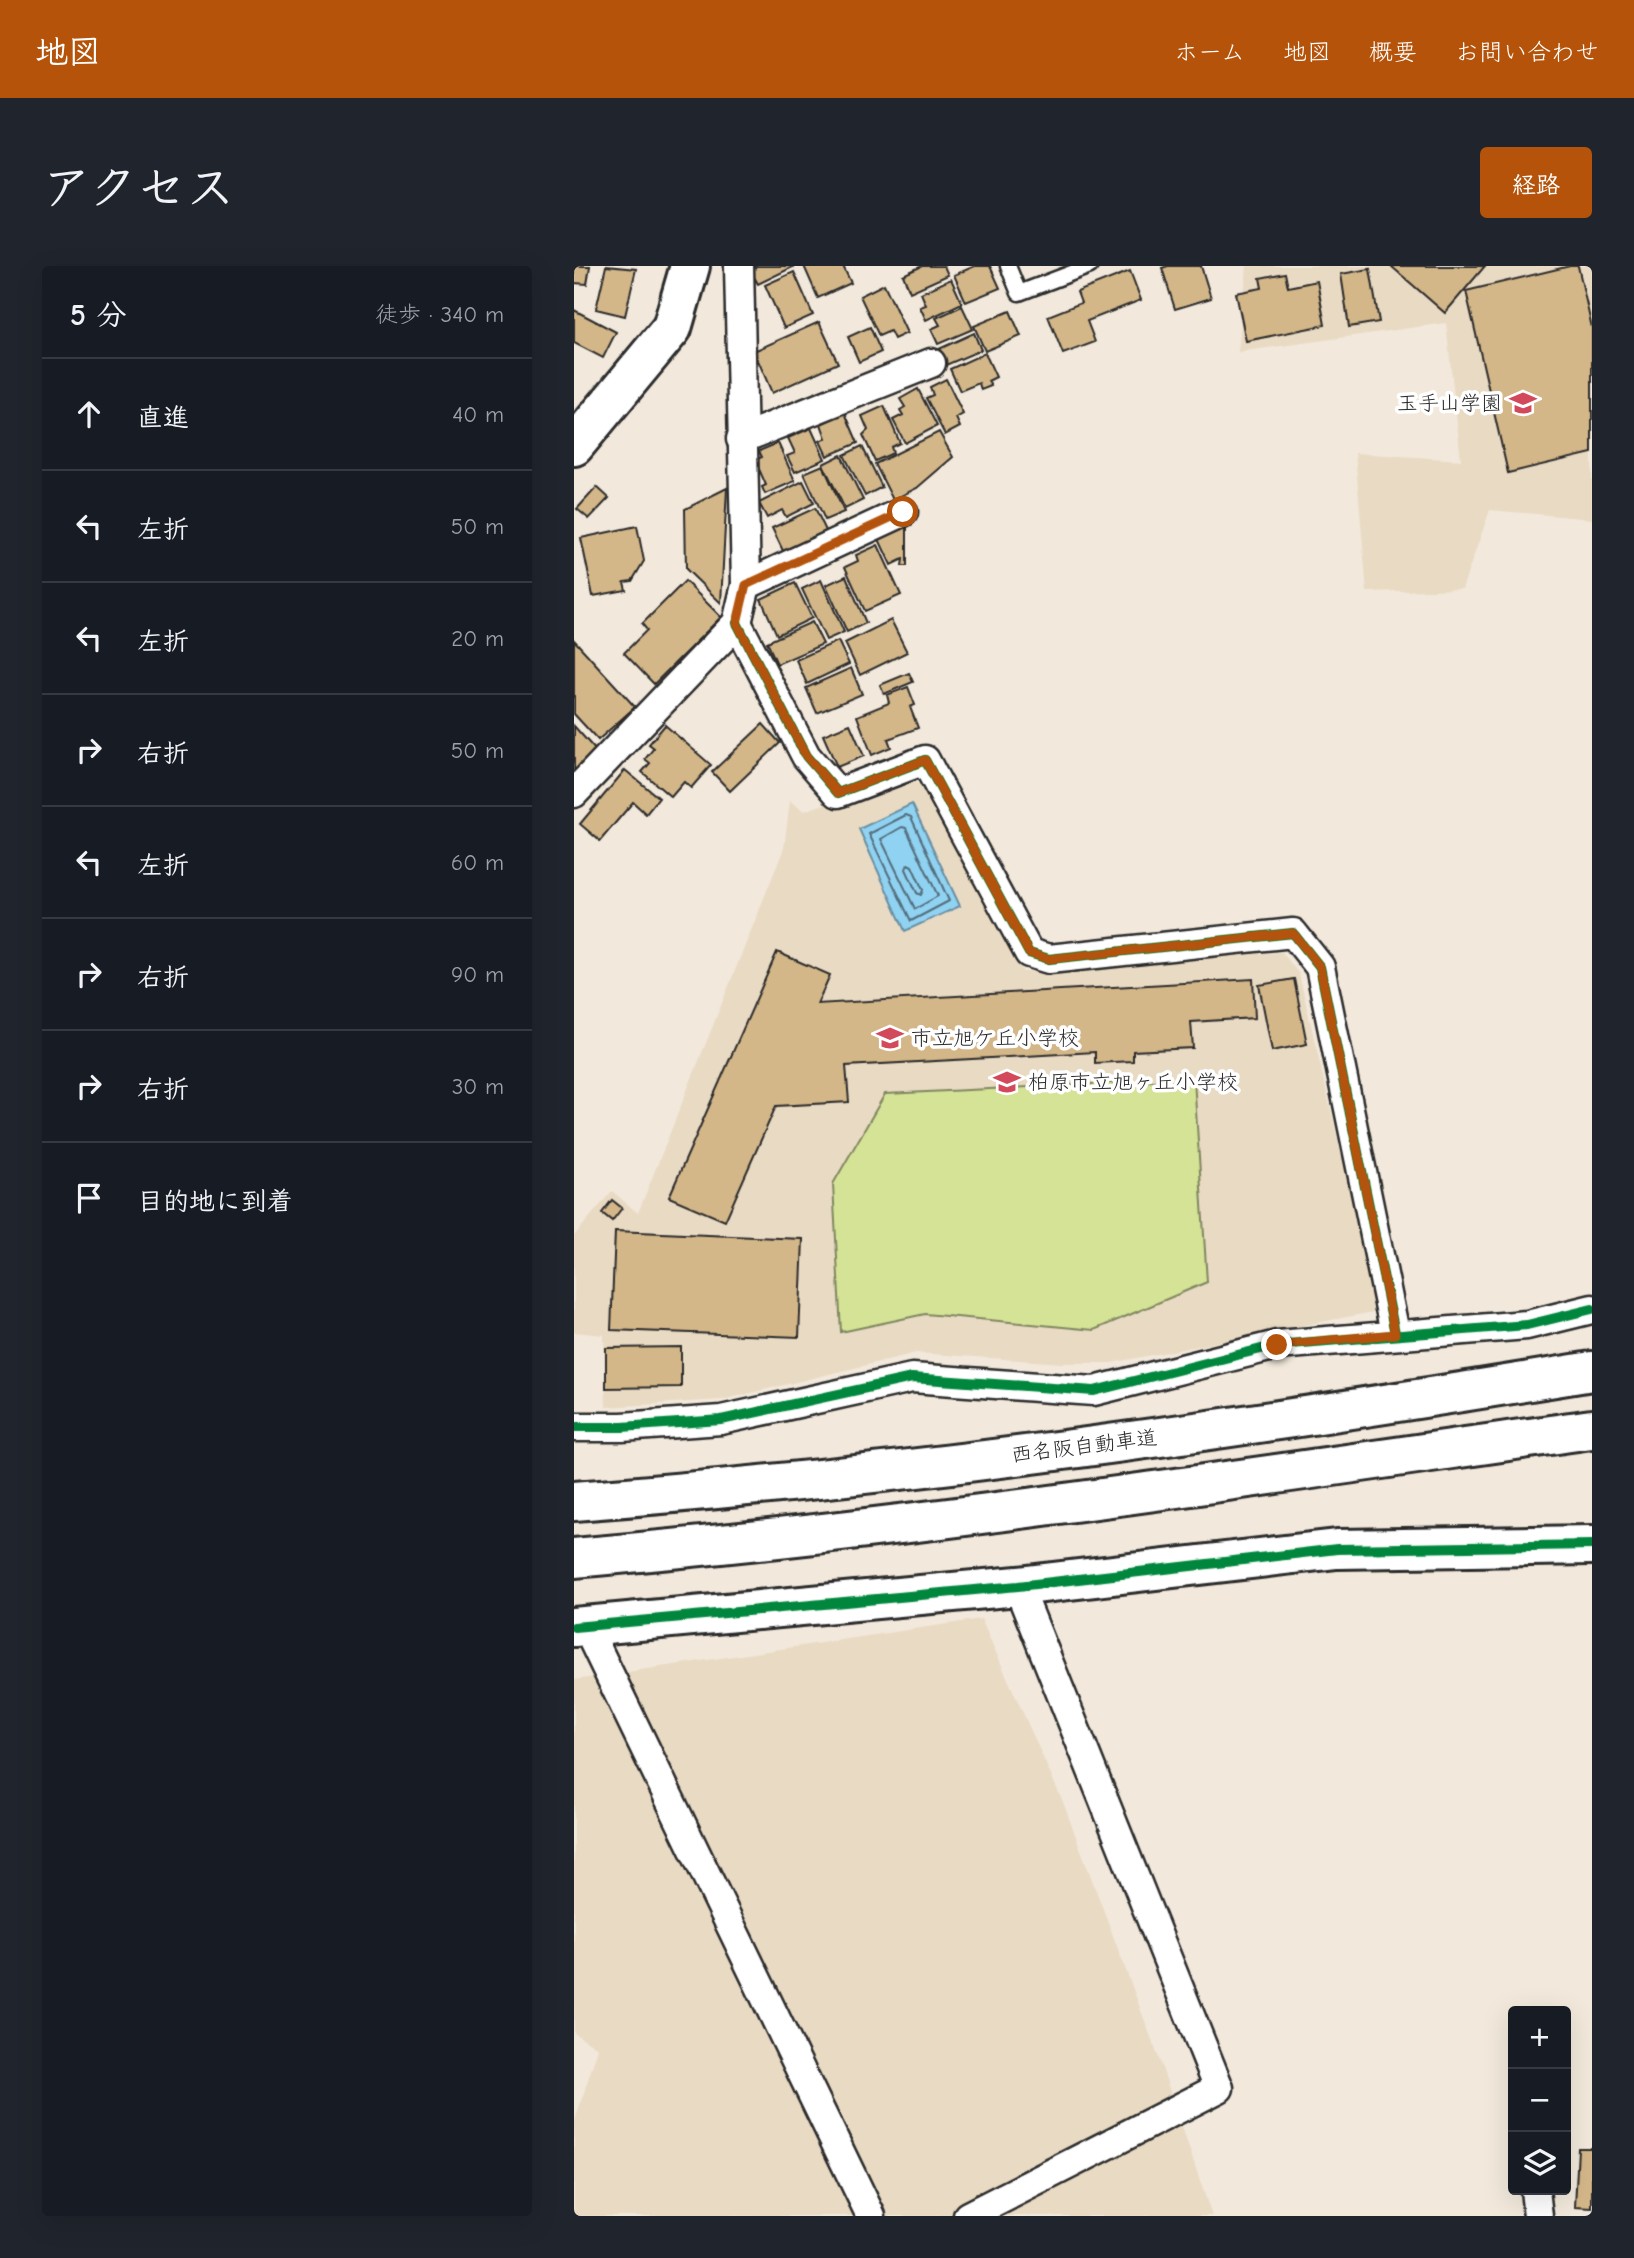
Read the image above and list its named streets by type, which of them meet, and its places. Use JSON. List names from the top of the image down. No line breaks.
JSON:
{"streets":{"main road":["西名阪自動車道"]},"places":{"school or university":["玉手山学園","市立旭ケ丘小学校","柏原市立旭ヶ丘小学校"]},"page":{"header":"地図","nav":["ホーム","地図","概要","お問い合わせ"],"title":"アクセス","buttons":"経路","heading":["5 分","徒歩 · 340 m"],"list":[["直進","40 m"],["左折","50 m"],["左折","20 m"],["右折","50 m"],["左折","60 m"],["右折","90 m"],["右折","30 m"],"目的地に到着"],"map_buttons":["+","−"]}}
